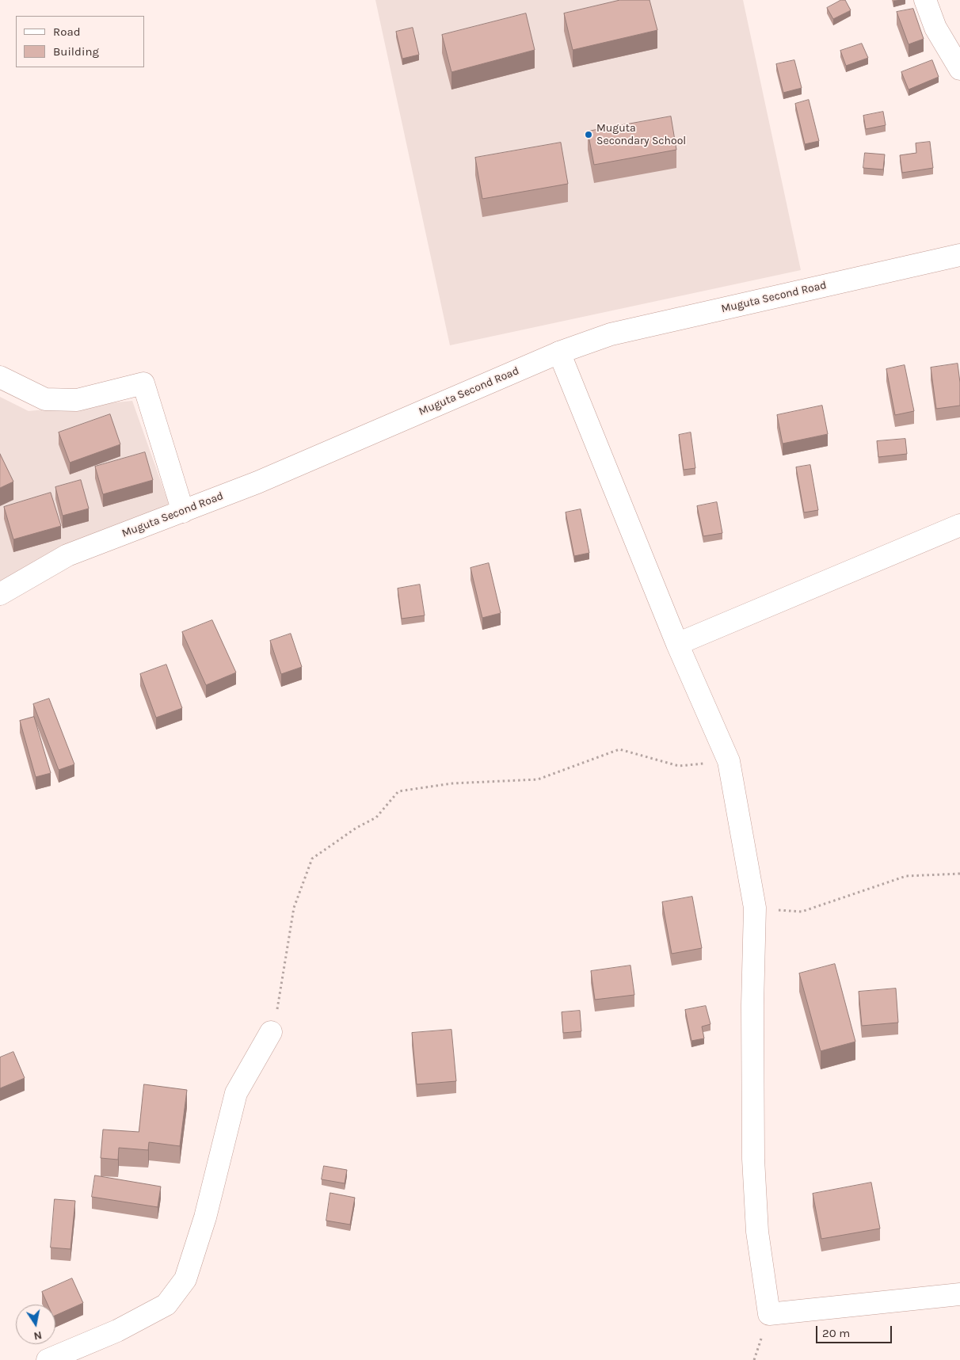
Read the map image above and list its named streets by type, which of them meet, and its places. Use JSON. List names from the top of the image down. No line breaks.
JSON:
{"streets":{"street":["Muguta Second Road"]},"places":["Muguta Secondary School"],"legend":["Road","Building"],"scale_bar":"20 m","north":"bottom"}
